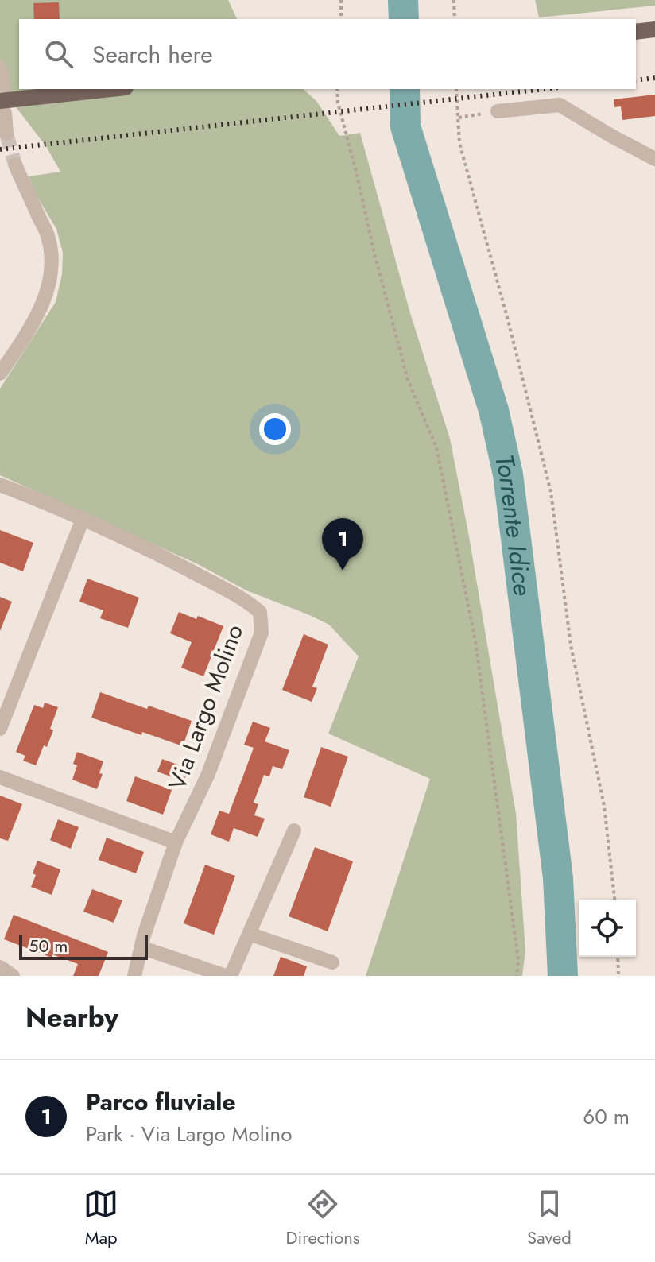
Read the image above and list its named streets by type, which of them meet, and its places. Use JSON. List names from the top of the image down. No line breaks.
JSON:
{"streets":{"street":["Via Largo Molino"]},"water":["Torrente Idice"],"scale_bar":"50 m","page":{"search":"Search here","pins":"1","scale":"50 m","heading":"Nearby","list":[{"mark":"1","name":"Parco fluviale","note":"Park · Via Largo Molino","value":"60 m"}],"nav":["Map","Directions","Saved"]}}
